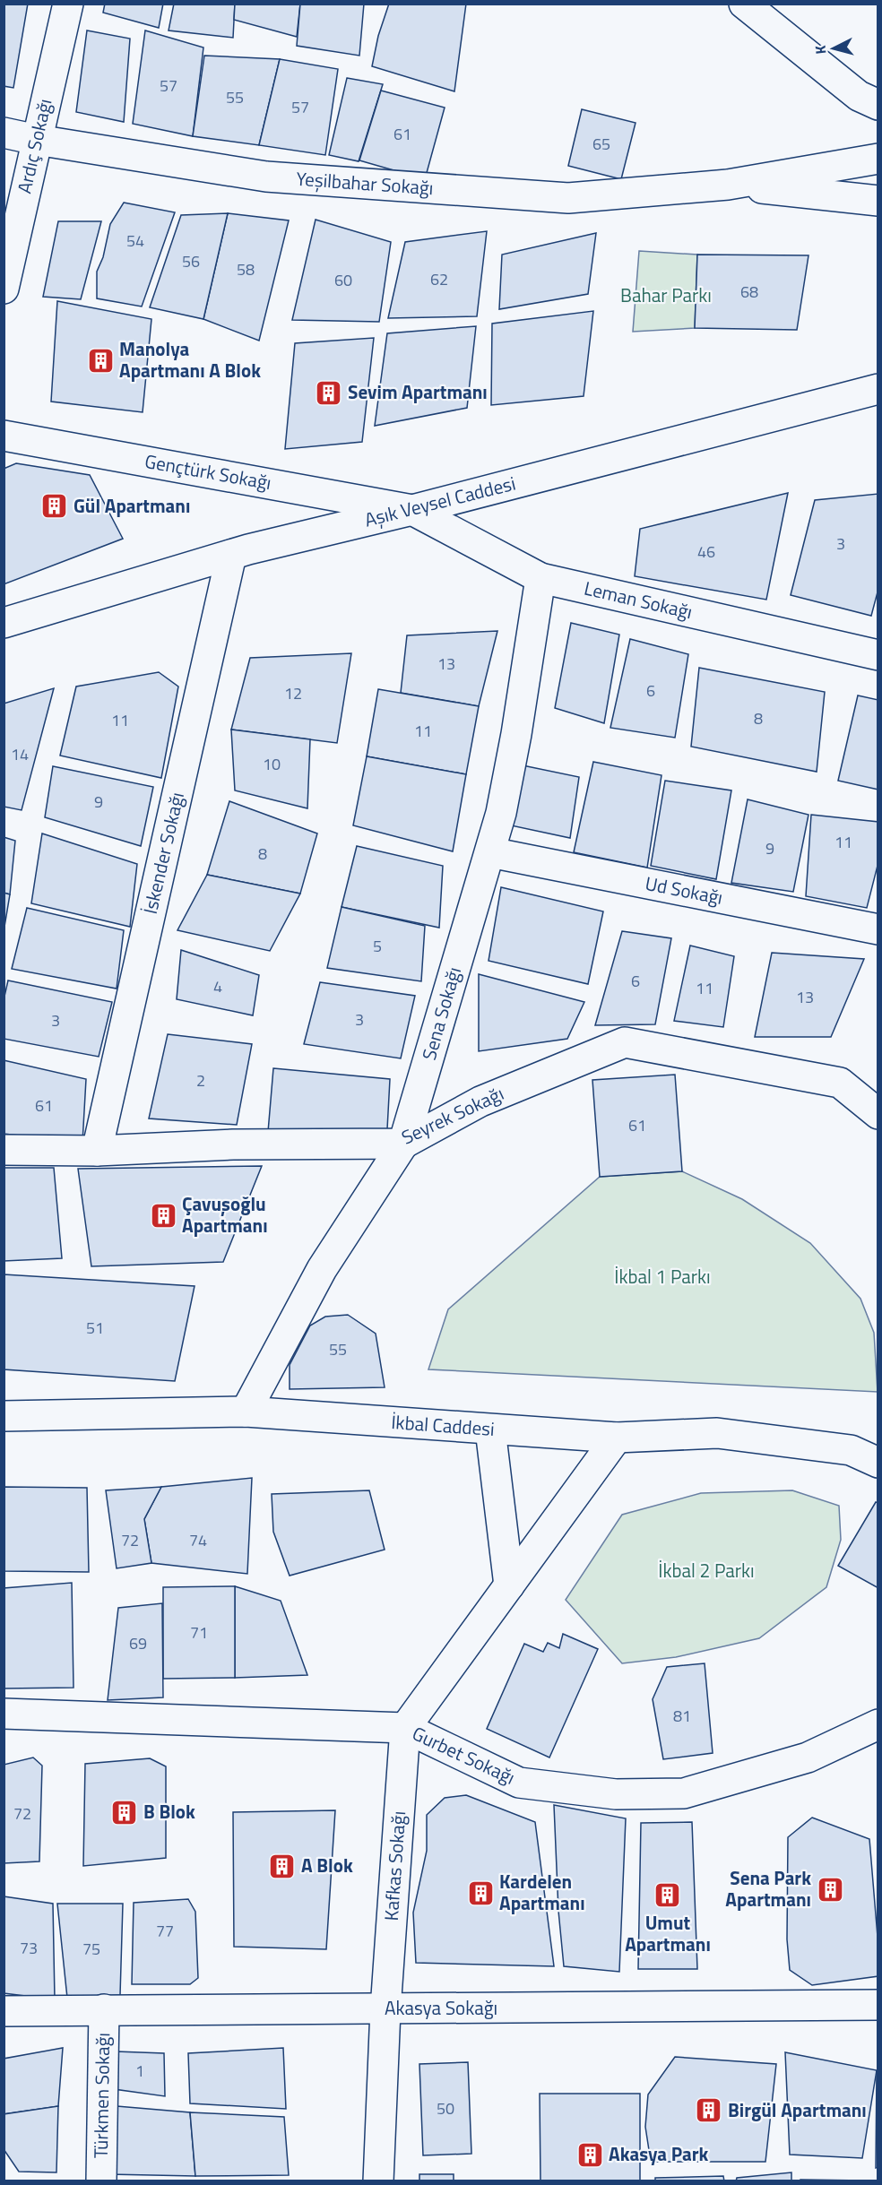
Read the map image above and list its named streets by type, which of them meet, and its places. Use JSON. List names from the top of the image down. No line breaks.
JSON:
{"streets":{"street":["Ardıç Sokağı","Yeşilbahar Sokağı","Gençtürk Sokağı","Aşık Veysel Caddesi","Leman Sokağı","İskender Sokağı","Ud Sokağı","Sena Sokağı","Seyrek Sokağı","İkbal Caddesi","Gurbet Sokağı","Kafkas Sokağı","Akasya Sokağı","Türkmen Sokağı"]},"crossings":[["Ardıç Sokağı","Yeşilbahar Sokağı"],["Gençtürk Sokağı","Aşık Veysel Caddesi"],["Gençtürk Sokağı","Leman Sokağı"],["Aşık Veysel Caddesi","Leman Sokağı"],["Aşık Veysel Caddesi","İskender Sokağı"],["Leman Sokağı","Sena Sokağı"],["İskender Sokağı","Seyrek Sokağı"],["Ud Sokağı","Sena Sokağı"],["Sena Sokağı","Seyrek Sokağı"],["Sena Sokağı","İkbal Caddesi"],["Gurbet Sokağı","Kafkas Sokağı"],["Kafkas Sokağı","Akasya Sokağı"],["Akasya Sokağı","Türkmen Sokağı"]],"parks":["Bahar Parkı","İkbal 1 Parkı","İkbal 2 Parkı"],"places":{"building":["Manolya Apartmanı A Blok","Sevim Apartmanı","Gül Apartmanı","Çavuşoğlu Apartmanı","B Blok","A Blok","Sena Park Apartmanı","Kardelen Apartmanı","Umut Apartmanı","Birgül Apartmanı","Akasya Park"]},"house_numbers":["57","55","57","61","65","54","56","58","62","60","68","3","46","13","6","12","8","11","11","14","10","9","11","9","8","5","6","4","11","13","3","3","2","61","61","51","55","72","74","71","69","81","72","77","73","75","1","50"],"north":"left"}
